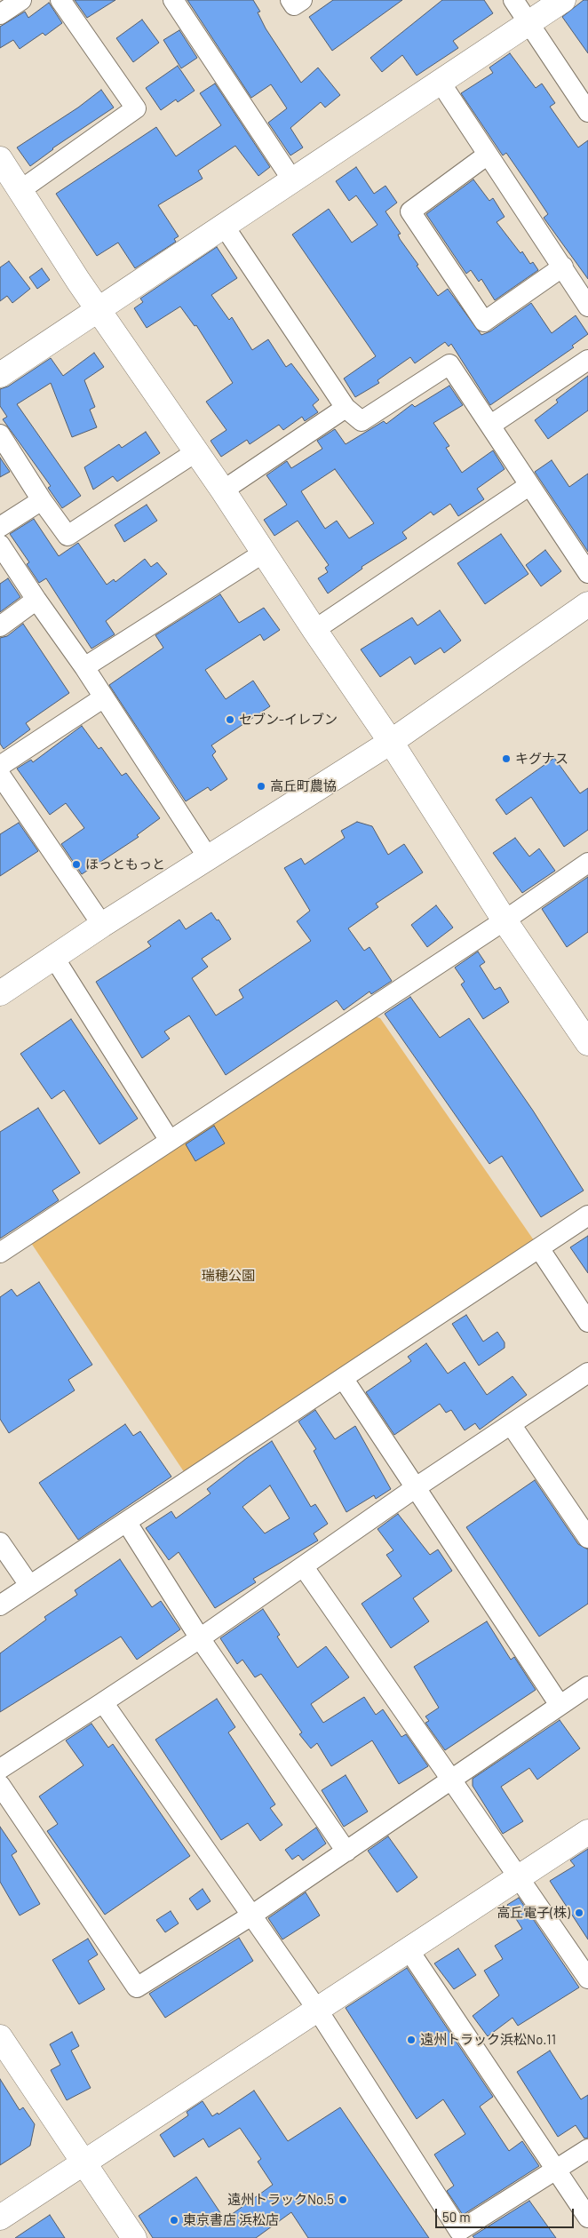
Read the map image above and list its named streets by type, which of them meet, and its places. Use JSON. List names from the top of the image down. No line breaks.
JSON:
{"parks":["瑞穂公園"],"places":["セブン-イレブン","キグナス","高丘町農協","ほっともっと","高丘電子(株)","遠州トラック浜松No.11","遠州トラックNo.5","東京書店 浜松店"],"scale_bar":"50 m"}
